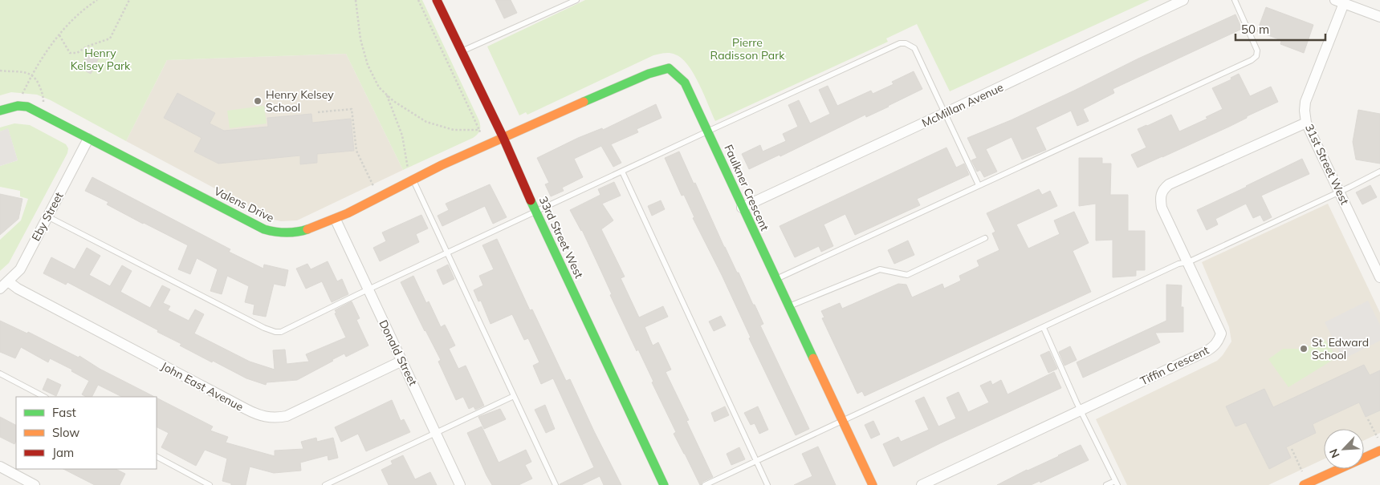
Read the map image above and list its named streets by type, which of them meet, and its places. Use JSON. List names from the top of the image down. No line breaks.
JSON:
{"streets":{"street":["McMillan Avenue","31st Street West","Faulkner Crescent","Valens Drive","Eby Street","33rd Street West","Donald Street","Tiffin Crescent","John East Avenue"]},"crossings":[["McMillan Avenue","Faulkner Crescent"],["31st Street West","Tiffin Crescent"],["Faulkner Crescent","Valens Drive"],["Faulkner Crescent","33rd Street West"],["Valens Drive","Eby Street"],["Valens Drive","33rd Street West"],["Valens Drive","Donald Street"],["Eby Street","John East Avenue"],["Donald Street","John East Avenue"]],"parks":["Pierre Radisson Park","Henry Kelsey Park"],"places":["Henry Kelsey School","St. Edward School"],"legend":["Fast","Slow","Jam"],"scale_bar":"50 m","north":"bottom left"}
